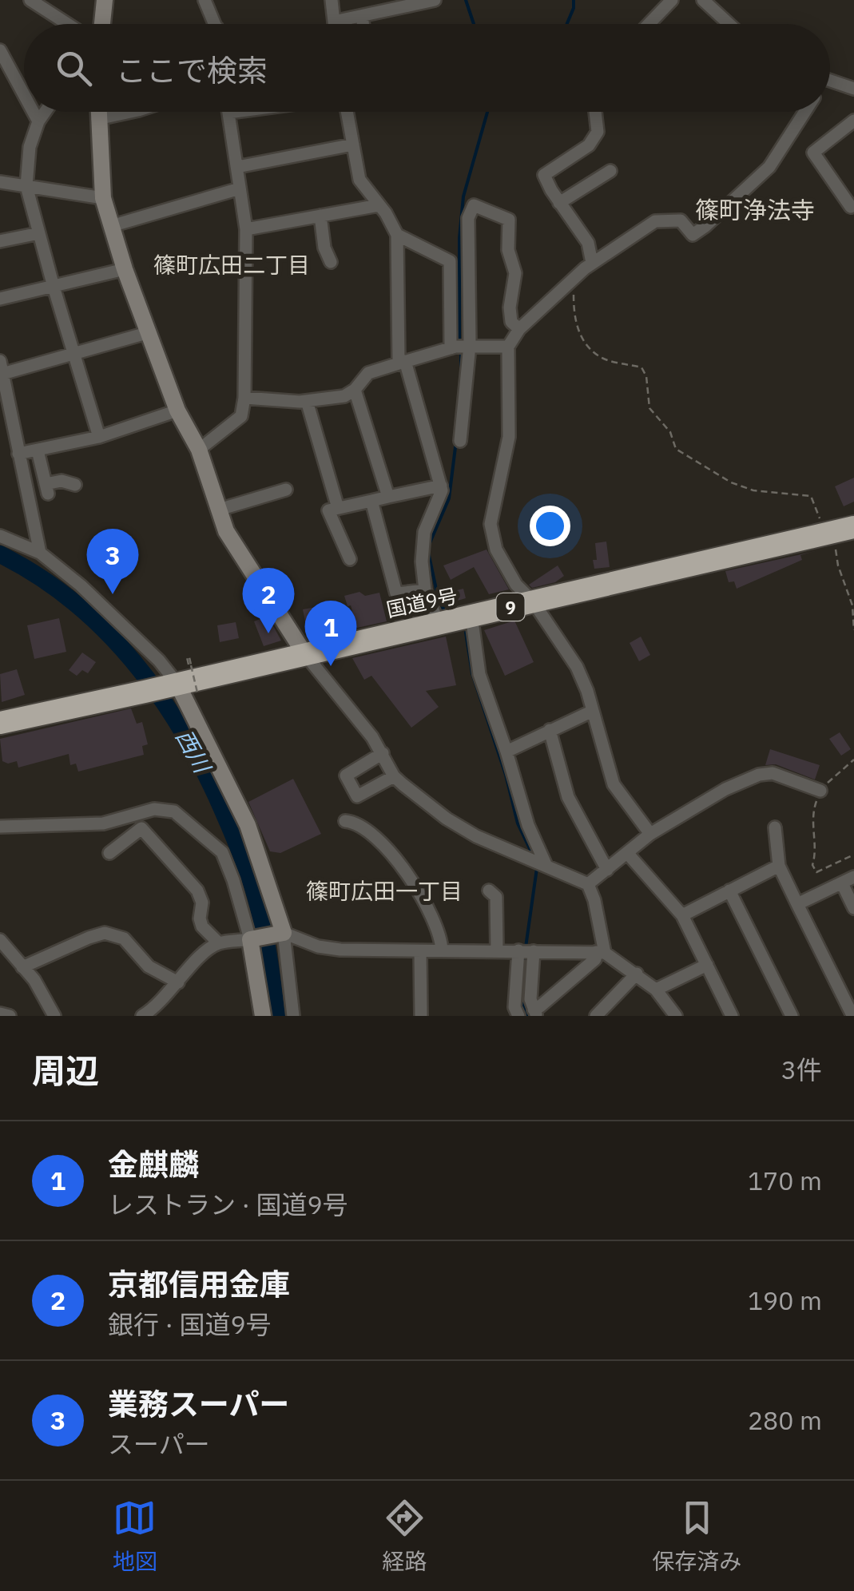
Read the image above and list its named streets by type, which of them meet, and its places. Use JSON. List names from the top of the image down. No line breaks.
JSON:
{"streets":{"highway":["国道9号","9"]},"districts":["篠町浄法寺","篠町広田二丁目","篠町広田一丁目"],"water":["西川"],"page":{"search":"ここで検索","pins":["3","2","1"],"heading":["周辺","3件"],"list":[{"mark":"1","name":"金麒麟","note":"レストラン · 国道9号","value":"170 m"},{"mark":"2","name":"京都信用金庫","note":"銀行 · 国道9号","value":"190 m"},{"mark":"3","name":"業務スーパー","note":"スーパー","value":"280 m"}],"nav":["地図","経路","保存済み"]}}
